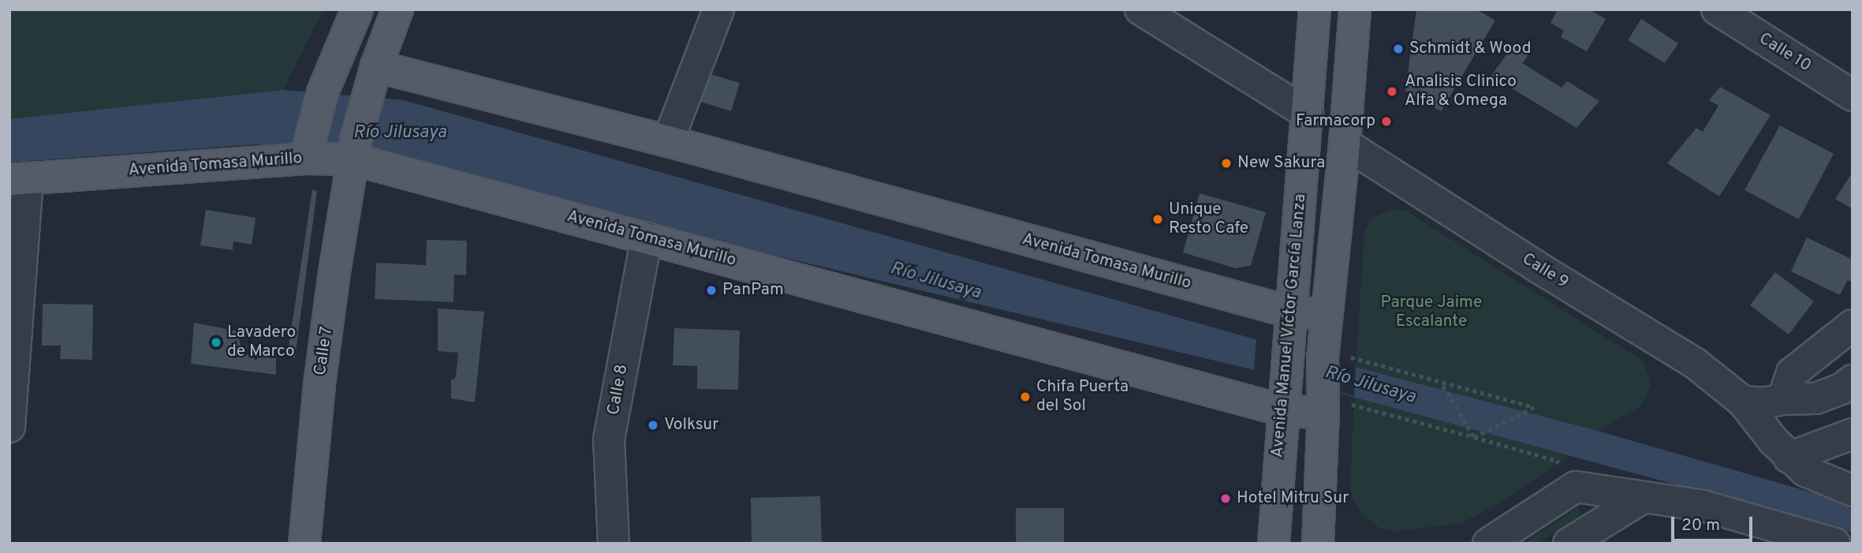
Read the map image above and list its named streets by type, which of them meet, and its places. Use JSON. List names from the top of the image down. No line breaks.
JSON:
{"streets":{"main road":["Avenida Tomasa Murillo","Avenida Manuel Víctor García Lanza","Calle 7"],"street":["Calle 10","Calle 9","Calle 8"]},"crossings":[["Avenida Tomasa Murillo","Avenida Manuel Víctor García Lanza"],["Avenida Tomasa Murillo","Calle 7"],["Avenida Tomasa Murillo","Calle 8"]],"water":["Río Jilusaya"],"parks":["Parque Jaime Escalante"],"places":["Schmidt & Wood","Analisis Clinico Alfa & Omega","Farmacorp","New Sakura","Unique Resto Cafe","PanPam","Lavadero de Marco","Chifa Puerta del Sol","Volksur","Hotel Mitru Sur"],"scale_bar":"20 m"}
